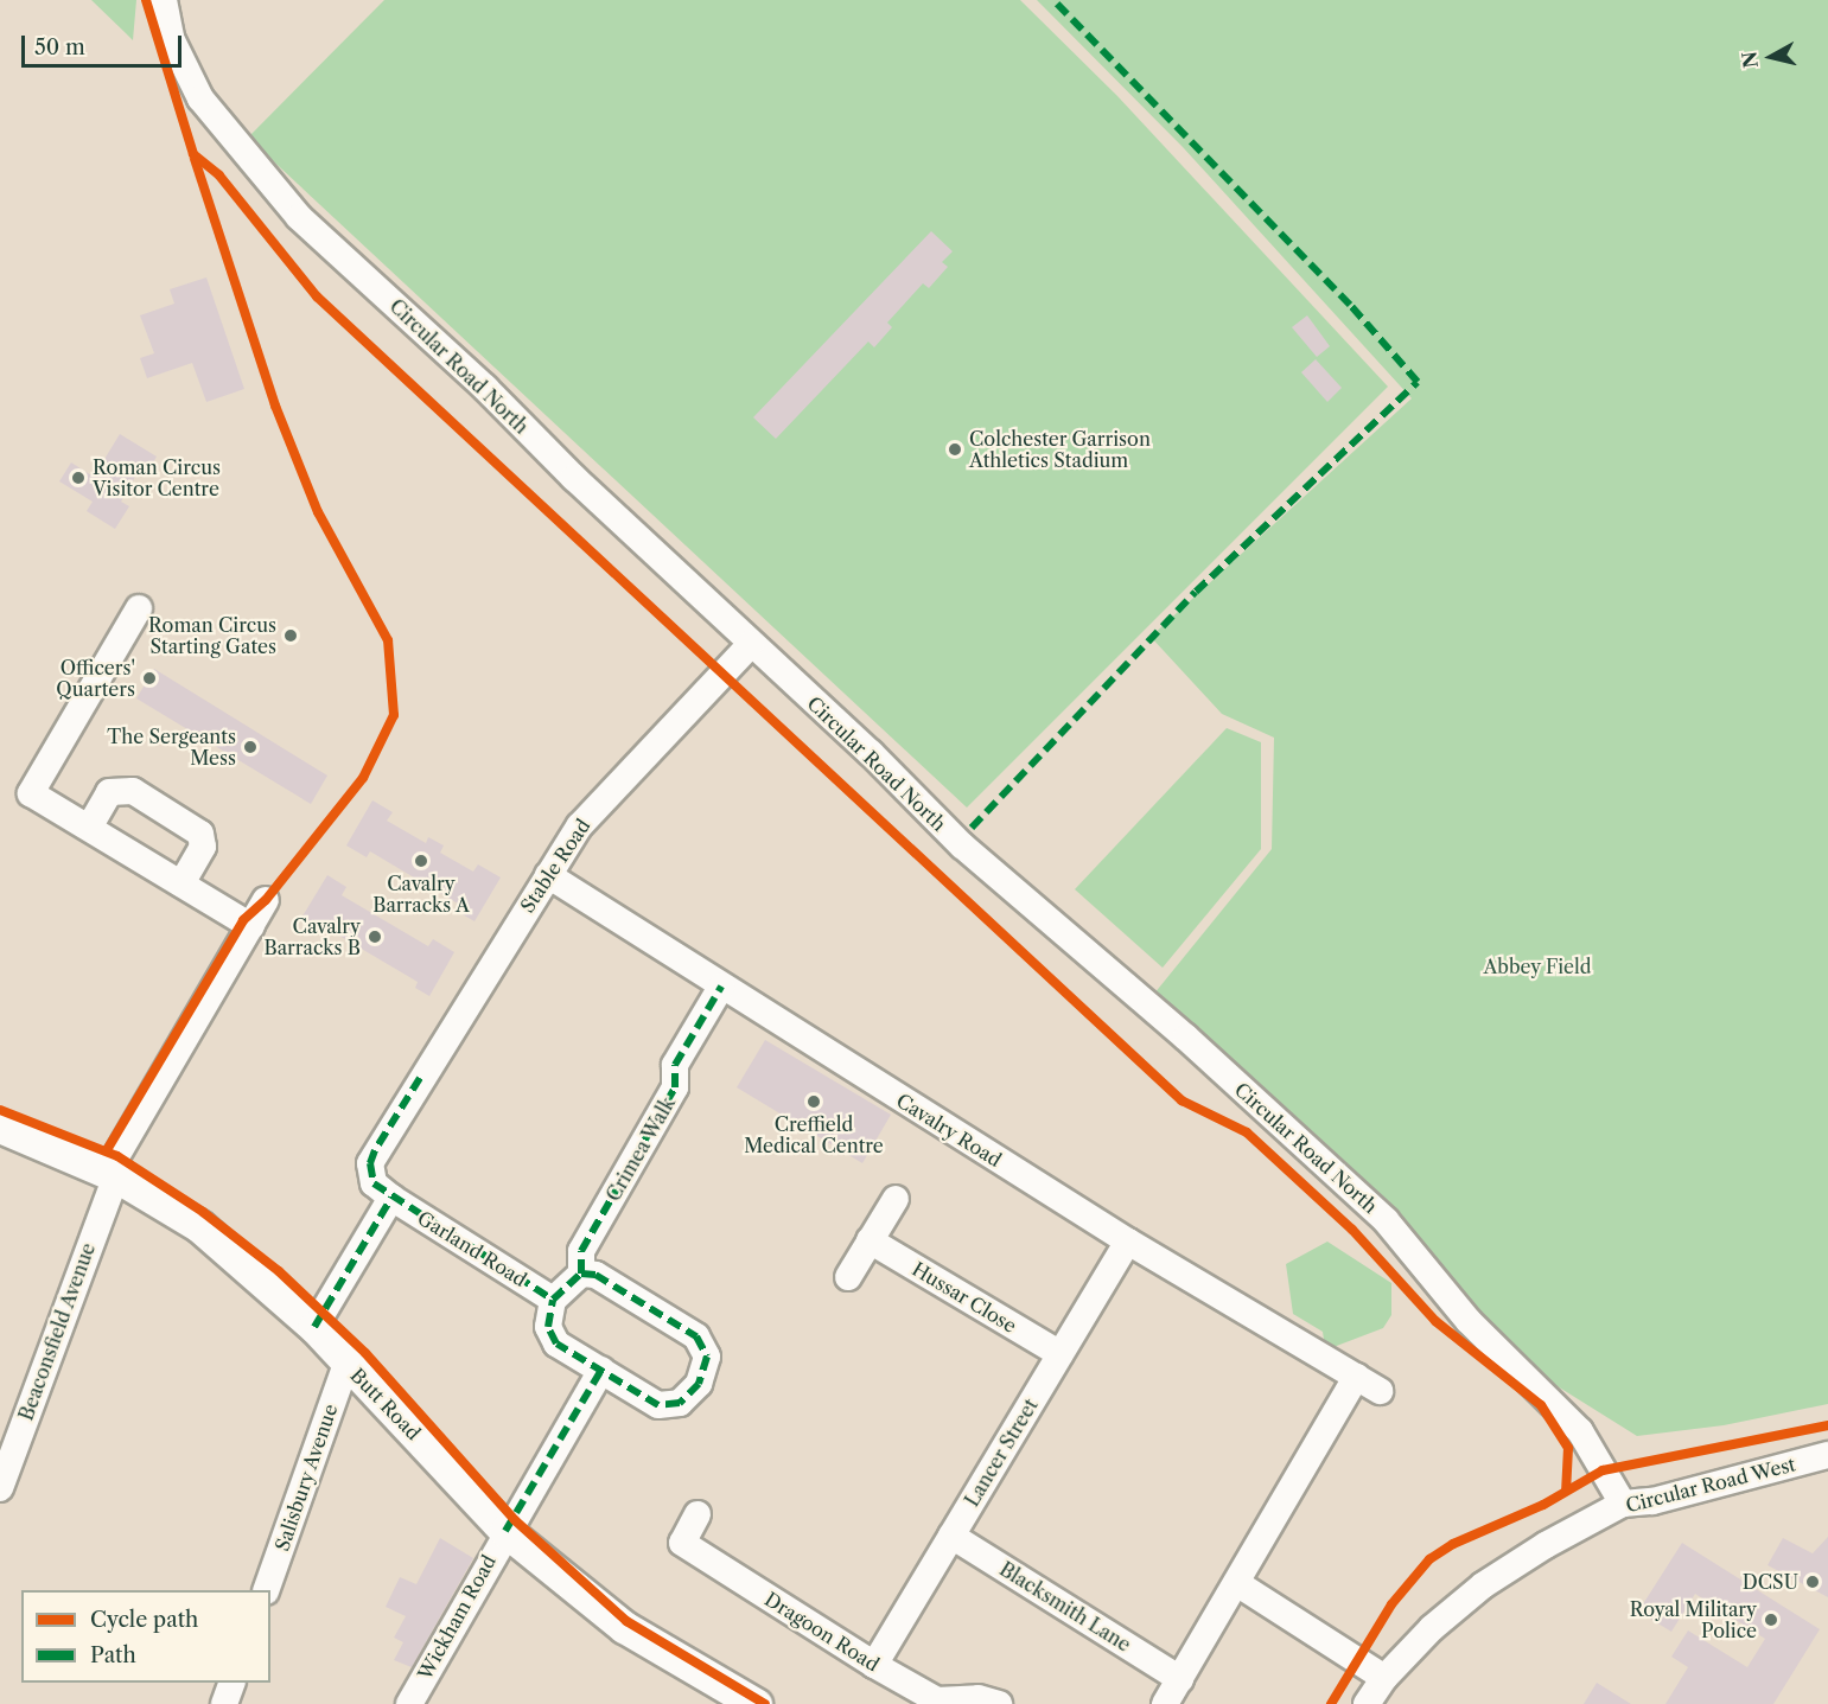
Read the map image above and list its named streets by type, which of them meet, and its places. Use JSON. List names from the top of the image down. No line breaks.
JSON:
{"streets":{"main road":["Butt Road"],"street":["Circular Road North","Stable Road","Cavalry Road","Crimea Walk","Garland Road","Hussar Close","Beaconsfield Avenue","Lancer Street","Salisbury Avenue","Circular Road West","Blacksmith Lane","Wickham Road","Dragoon Road"]},"crossings":[["Circular Road North","Stable Road"],["Circular Road North","Circular Road West"],["Stable Road","Cavalry Road"],["Stable Road","Garland Road"],["Cavalry Road","Crimea Walk"],["Cavalry Road","Lancer Street"],["Hussar Close","Lancer Street"],["Beaconsfield Avenue","Butt Road"],["Butt Road","Salisbury Avenue"],["Butt Road","Wickham Road"],["Lancer Street","Blacksmith Lane"],["Lancer Street","Dragoon Road"]],"parks":["Abbey Field"],"places":["Colchester Garrison Athletics Stadium","Roman Circus Visitor Centre","Roman Circus Starting Gates","Officers' Quarters","The Sergeants Mess","Cavalry Barracks A","Cavalry Barracks B","Creffield Medical Centre","DCSU","Royal Military Police"],"legend":["Cycle path","Path"],"scale_bar":"50 m","north":"left"}
